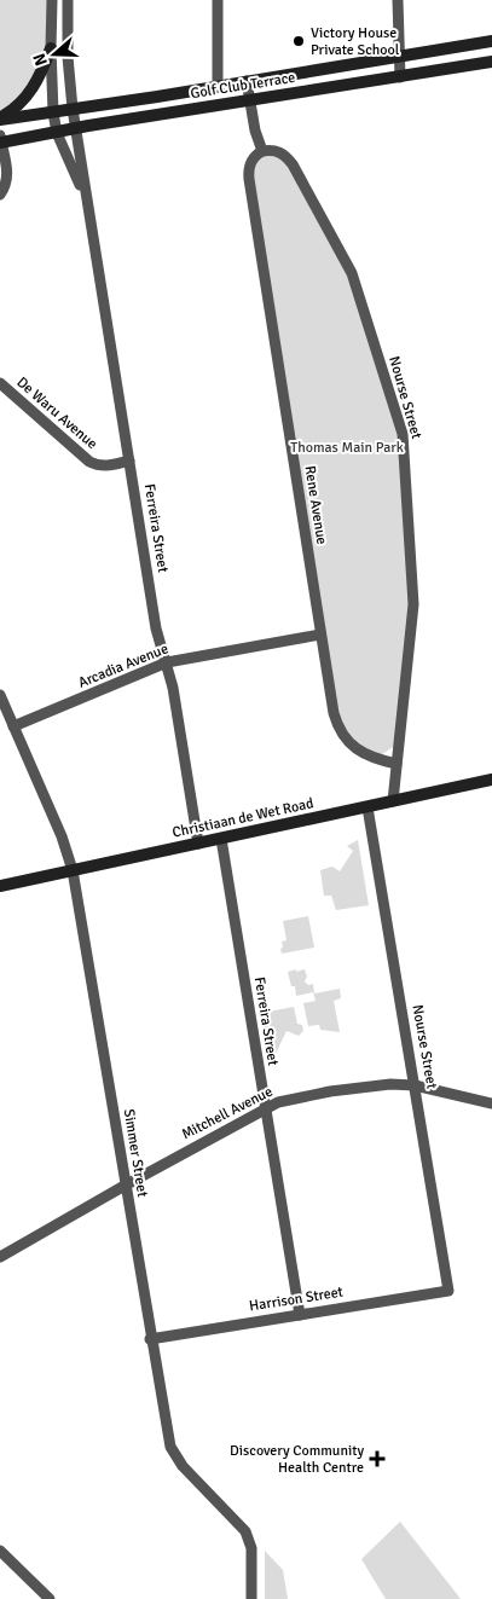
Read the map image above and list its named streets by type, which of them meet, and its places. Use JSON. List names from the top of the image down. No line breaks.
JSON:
{"streets":{"street":["Golf Club Terrace","Nourse Street","De Waru Avenue","Rene Avenue","Ferreira Street","Arcadia Avenue","Christiaan de Wet Road","Mitchell Avenue","Simmer Street","Harrison Street"]},"crossings":[["Golf Club Terrace","Ferreira Street"],["Nourse Street","Rene Avenue"],["Nourse Street","Christiaan de Wet Road"],["Nourse Street","Mitchell Avenue"],["Nourse Street","Harrison Street"],["De Waru Avenue","Ferreira Street"],["Rene Avenue","Arcadia Avenue"],["Ferreira Street","Arcadia Avenue"],["Ferreira Street","Christiaan de Wet Road"],["Ferreira Street","Mitchell Avenue"],["Ferreira Street","Harrison Street"],["Arcadia Avenue","Simmer Street"],["Christiaan de Wet Road","Simmer Street"],["Mitchell Avenue","Simmer Street"],["Simmer Street","Harrison Street"]],"parks":["Thomas Main Park"],"places":{"other":["Victory House Private School"],"health":["Discovery Community Health Centre"]},"north":"left"}
